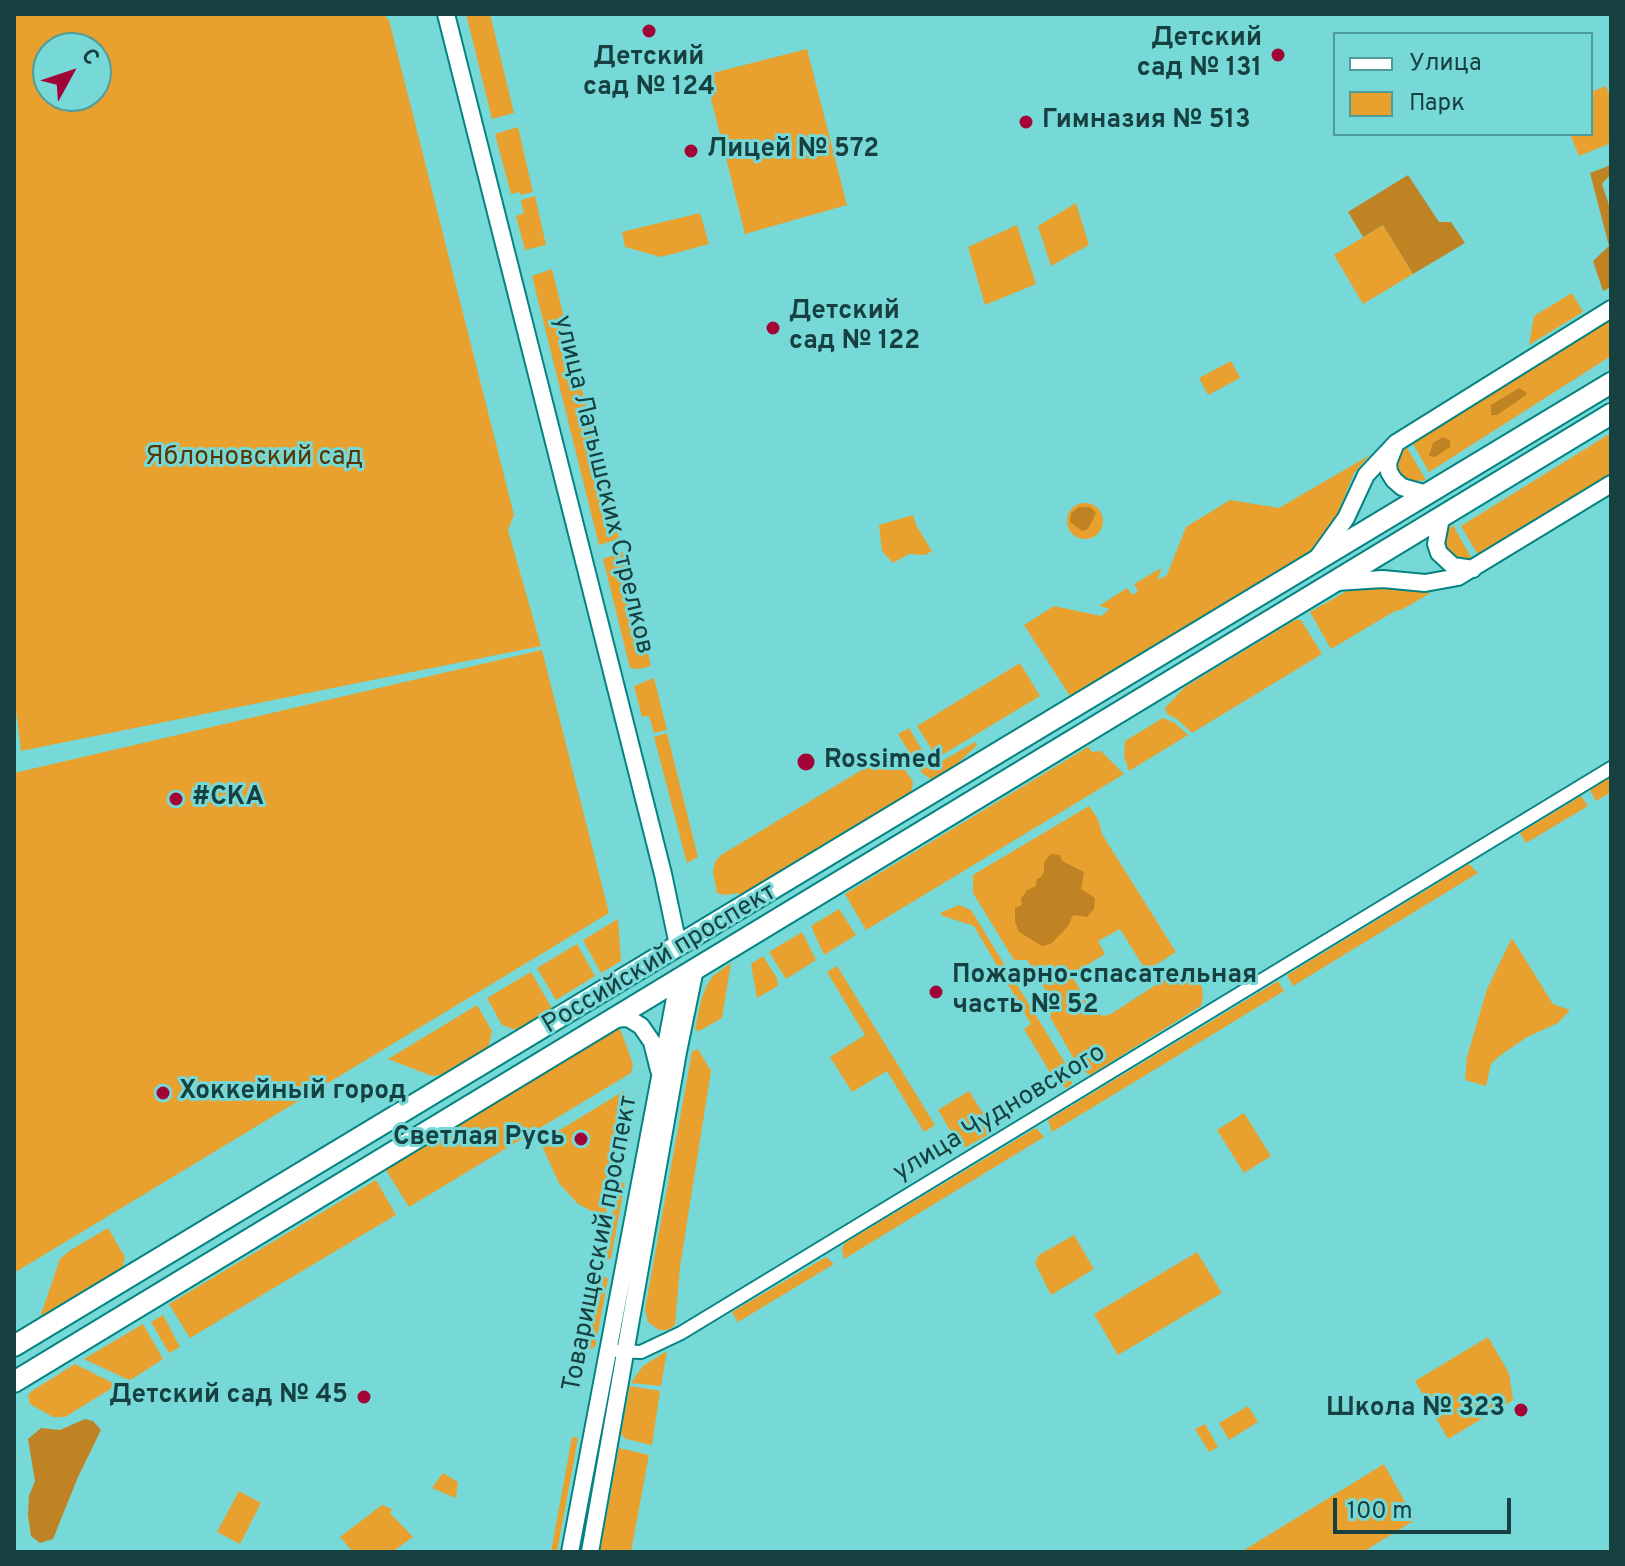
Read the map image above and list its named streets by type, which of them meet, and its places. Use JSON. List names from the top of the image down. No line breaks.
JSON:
{"streets":{"main road":["улица Латышских Стрелков","Российский проспект"],"street":["улица Чудновского","Товарищеский проспект"]},"crossings":[["улица Латышских Стрелков","Российский проспект"],["улица Латышских Стрелков","Товарищеский проспект"],["Российский проспект","Товарищеский проспект"],["улица Чудновского","Товарищеский проспект"]],"parks":["Яблоновский сад"],"places":["Детский сад № 124","Детский сад № 131","Гимназия № 513","Лицей № 572","Детский сад № 122","Rossimed","#СКА","Пожарно-спасательная часть № 52","Хоккейный город","Светлая Русь","Детский сад № 45","Школа № 323"],"legend":["Улица","Парк"],"scale_bar":"100 m","north":"top right"}
